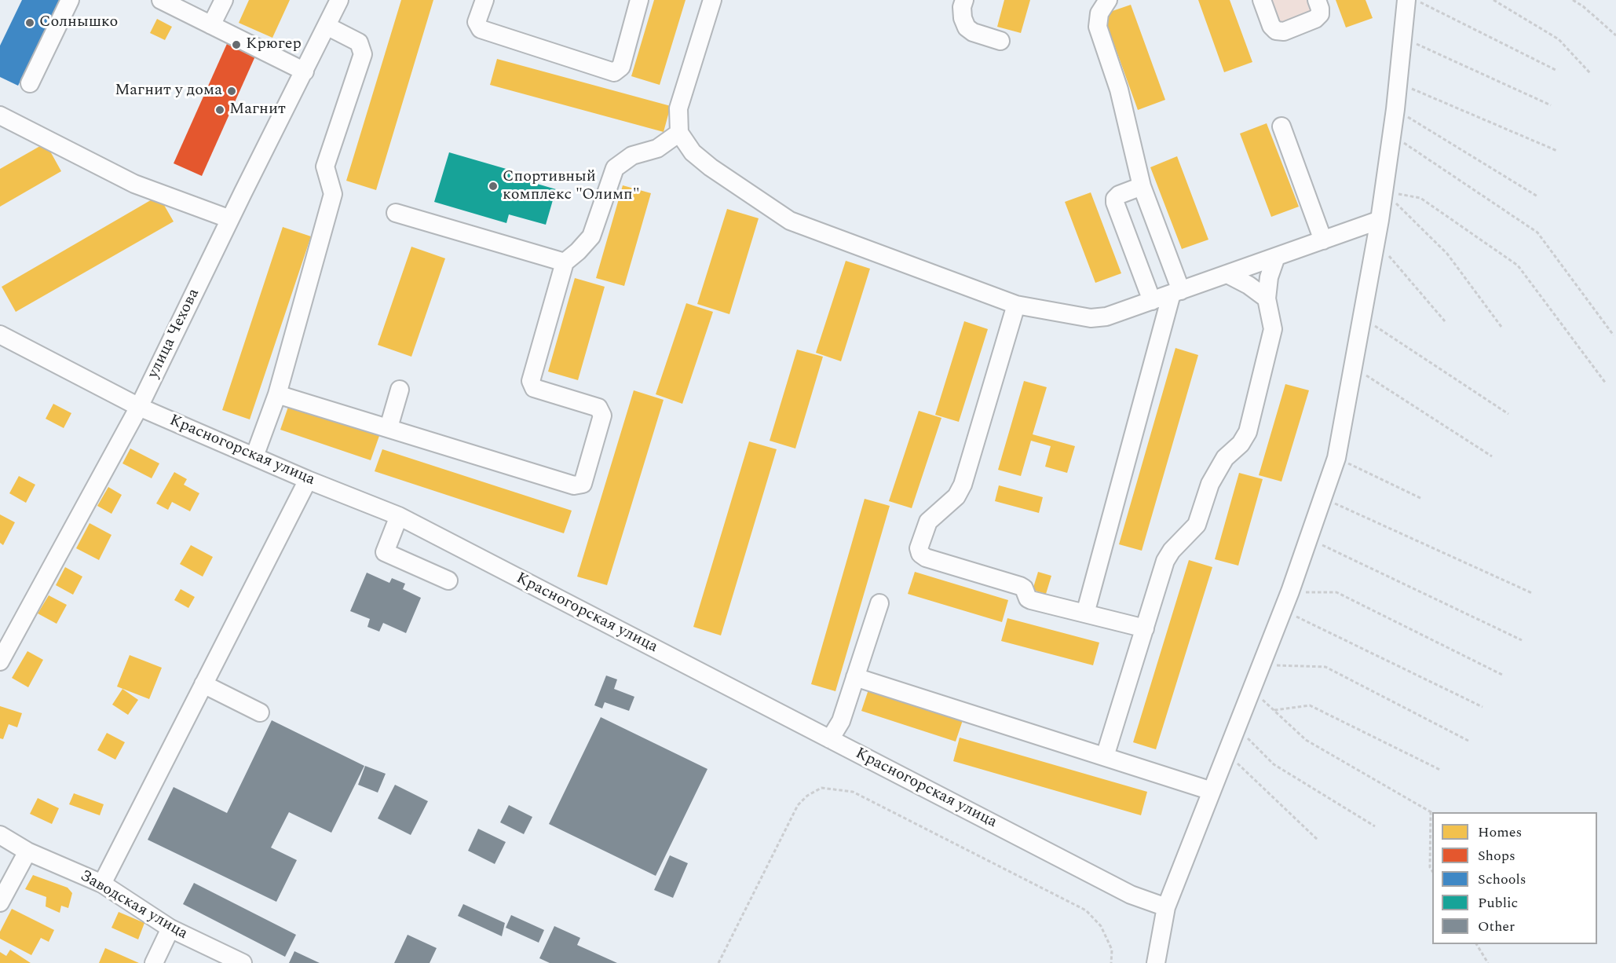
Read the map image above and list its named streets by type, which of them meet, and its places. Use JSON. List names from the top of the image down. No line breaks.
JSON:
{"streets":{"street":["улица Чехова","Красногорская улица","Заводская улица"]},"crossings":[["улица Чехова","Красногорская улица"]],"places":["Солнышко","Крюгер","Магнит у дома","Магнит","Спортивный комплекс \"Олимп\""],"legend":["Homes","Shops","Schools","Public","Other"]}
